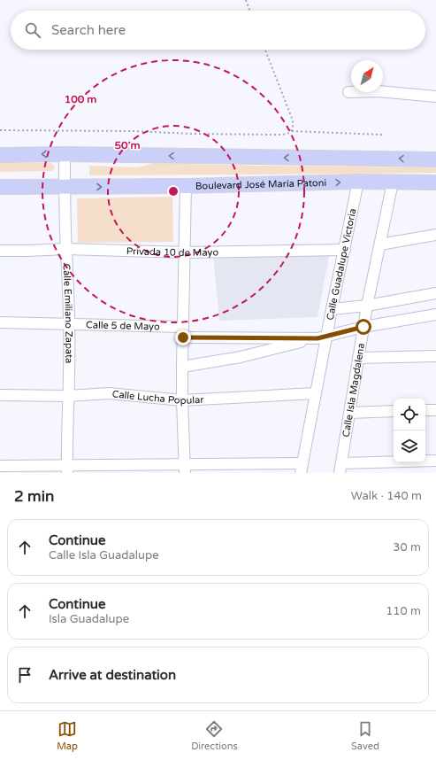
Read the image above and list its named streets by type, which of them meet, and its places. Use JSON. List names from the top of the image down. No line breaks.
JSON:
{"streets":{"main road":["Boulevard José María Patoni"],"street":["Privada 10 de Mayo","Calle Guadalupe Victoria","Calle Emiliano Zapata","Calle 5 de Mayo","Calle Isla Magdalena","Calle Lucha Popular"]},"crossings":[["Boulevard José María Patoni","Calle Guadalupe Victoria"],["Boulevard José María Patoni","Calle Emiliano Zapata"],["Boulevard José María Patoni","Calle Isla Magdalena"],["Privada 10 de Mayo","Calle Guadalupe Victoria"],["Privada 10 de Mayo","Calle Emiliano Zapata"],["Calle Guadalupe Victoria","Calle Lucha Popular"],["Calle Emiliano Zapata","Calle 5 de Mayo"],["Calle Emiliano Zapata","Calle Lucha Popular"]],"north":"top right","page":{"search":"Search here","heading":["2 min","Walk · 140 m"],"list":[["Continue","Calle Isla Guadalupe","30 m"],["Continue","Isla Guadalupe","110 m"],"Arrive at destination"],"nav":["Map","Directions","Saved"]},"rings":["100 m","50 m"]}
